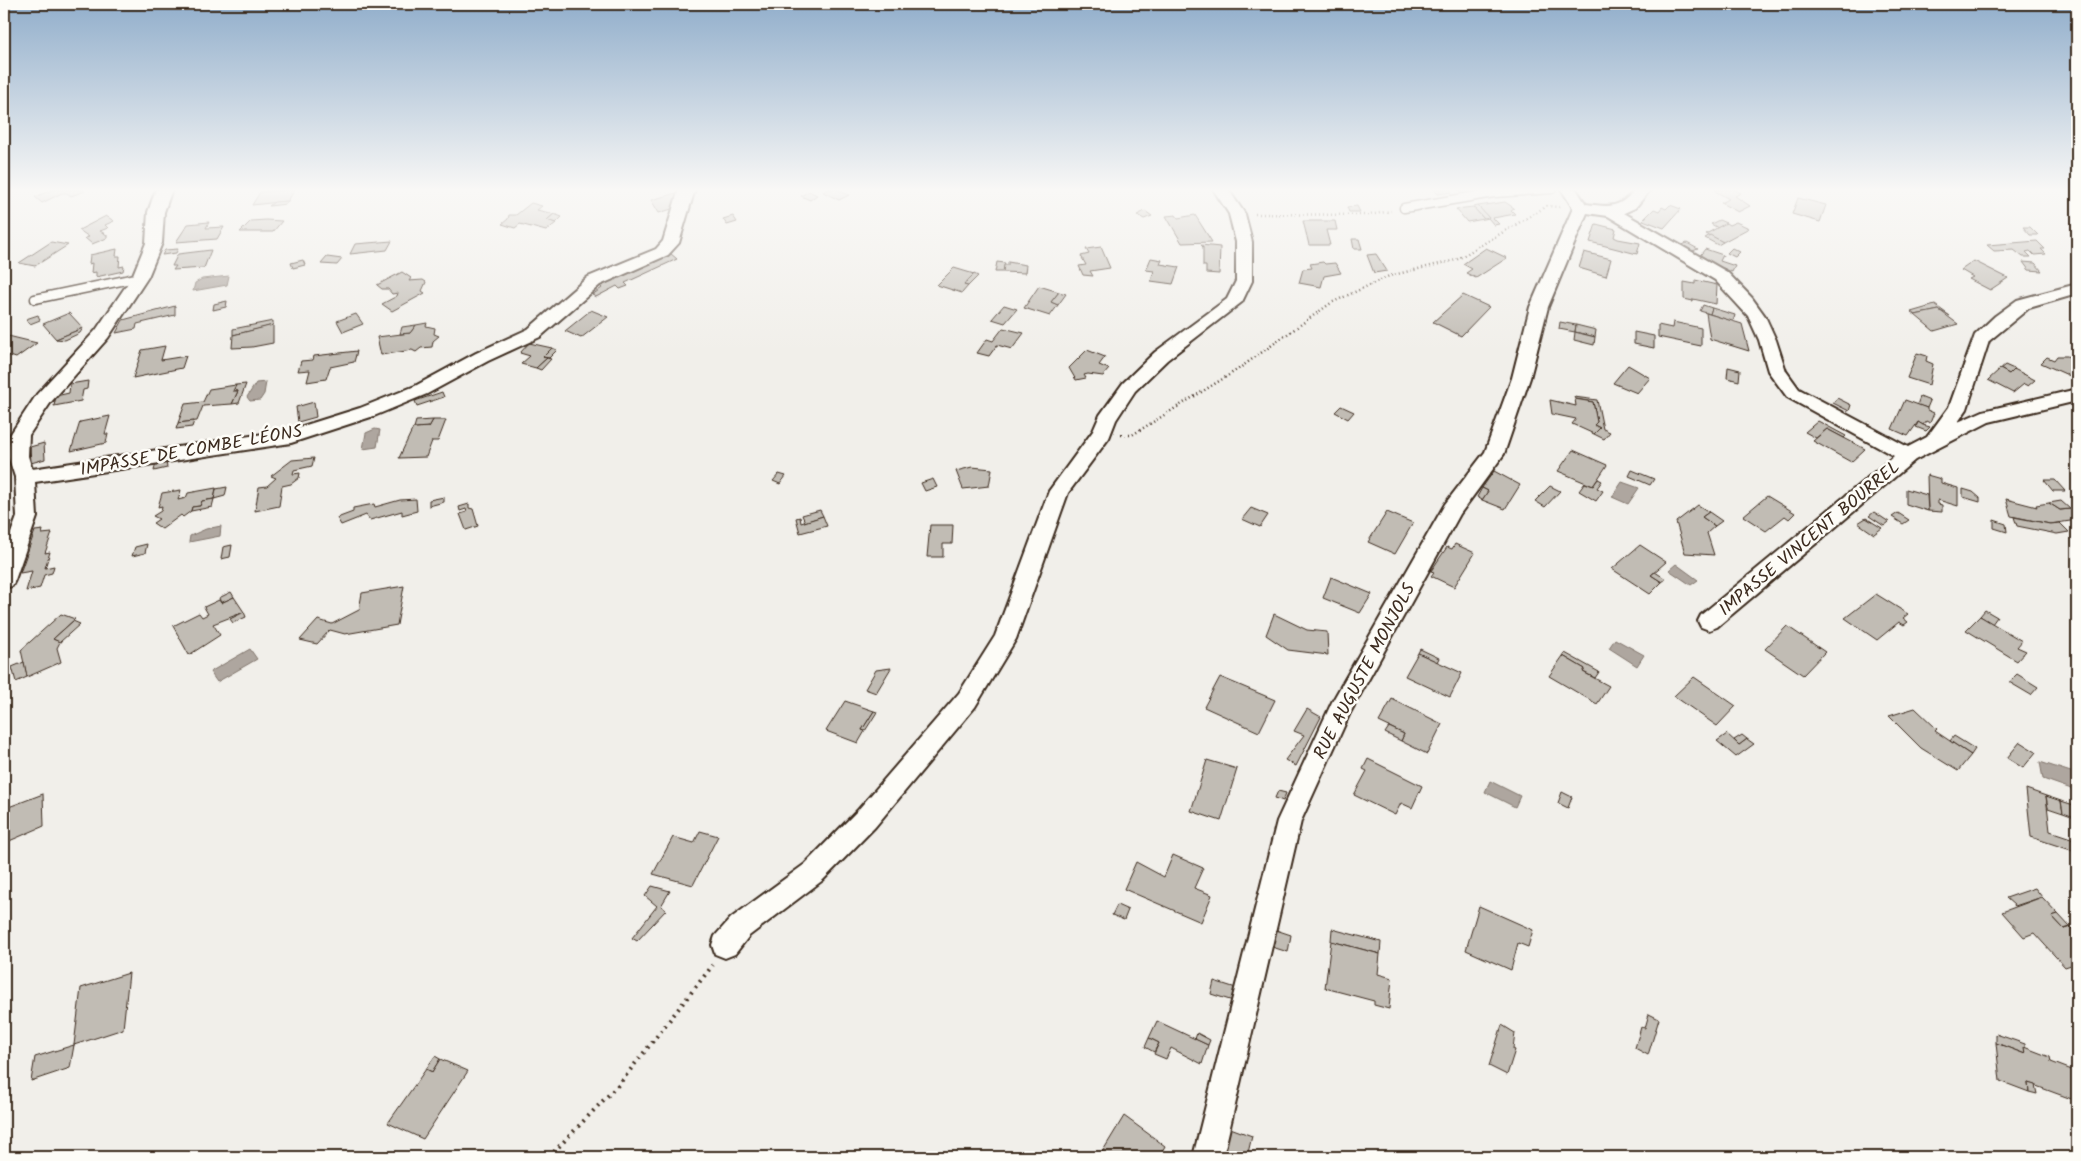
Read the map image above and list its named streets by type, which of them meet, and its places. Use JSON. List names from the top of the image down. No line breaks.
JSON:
{"streets":{"street":["IMPASSE DE COMBE LÉONS","IMPASSE VINCENT BOURREL","RUE AUGUSTE MONJOLS"]}}
